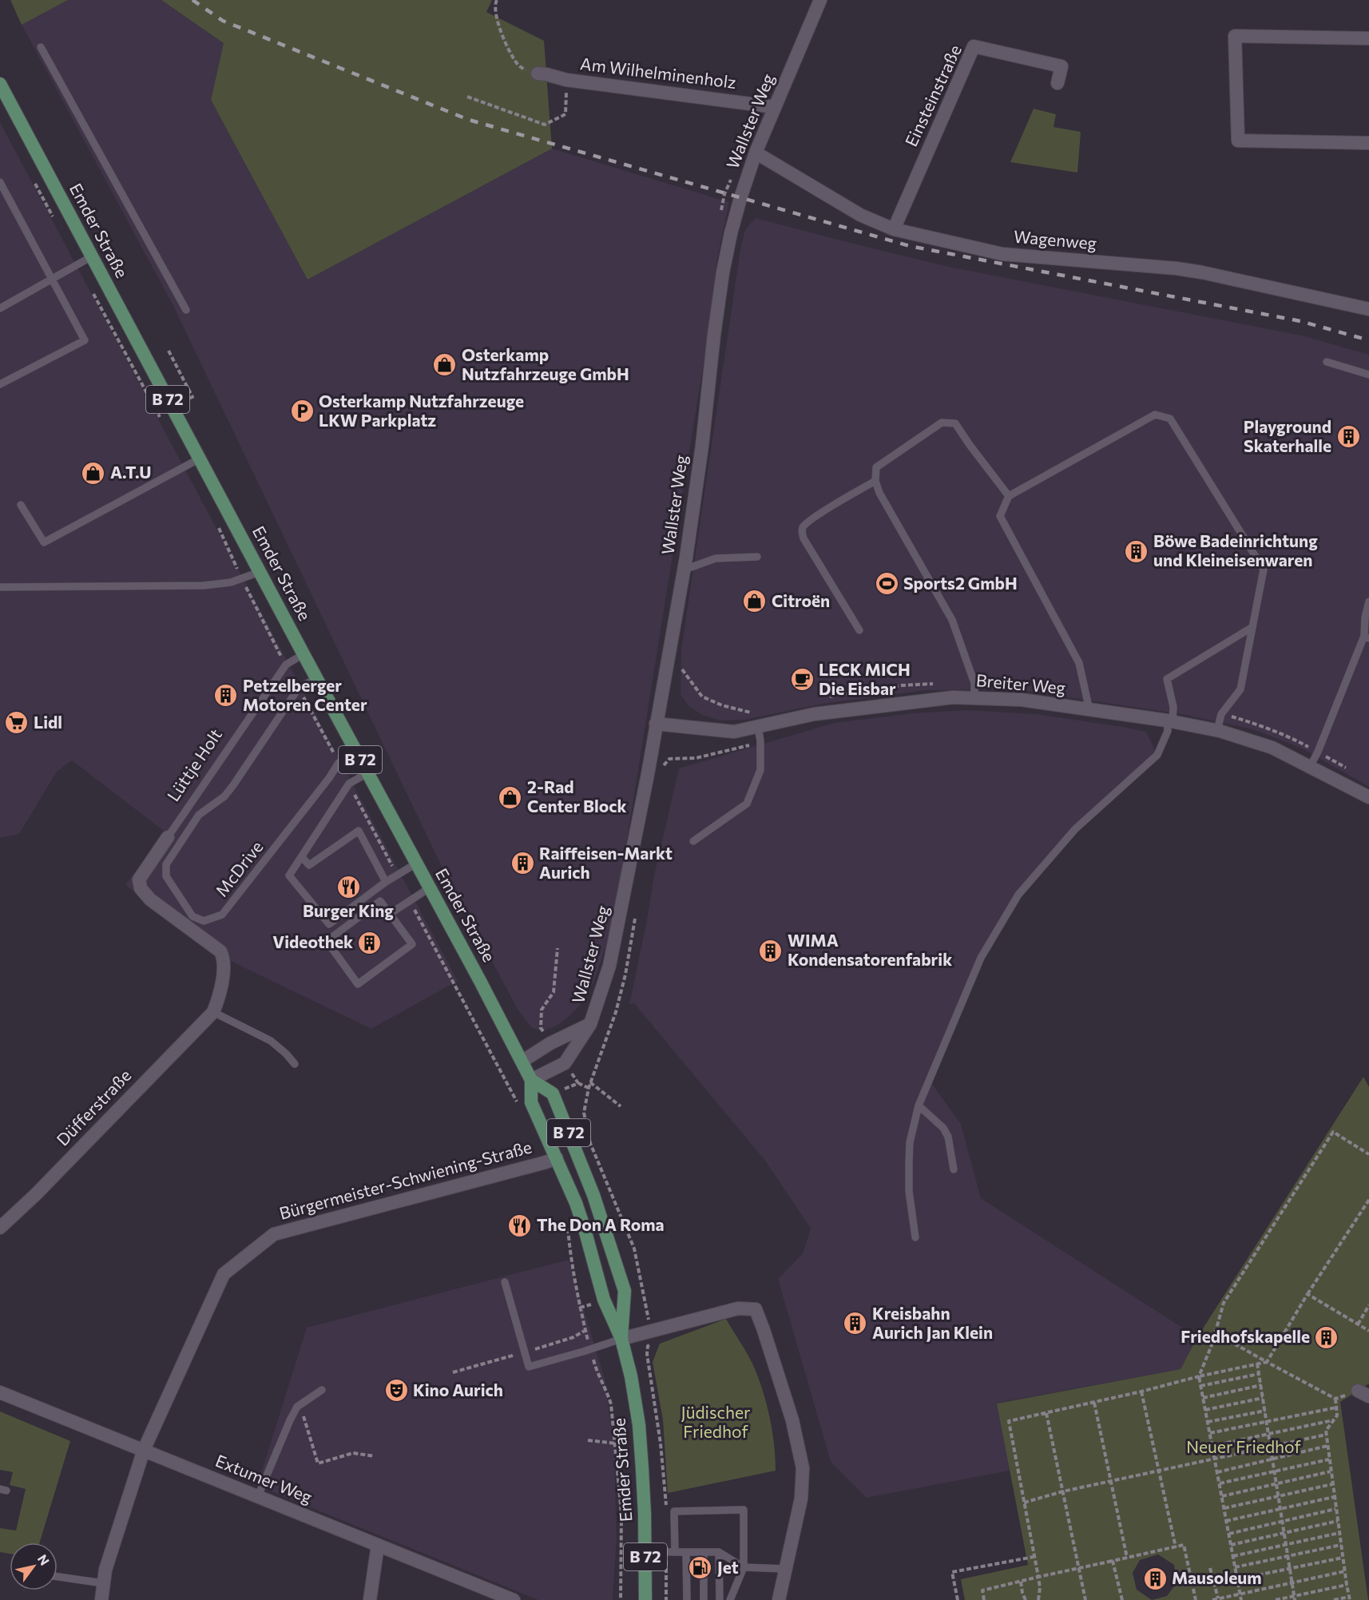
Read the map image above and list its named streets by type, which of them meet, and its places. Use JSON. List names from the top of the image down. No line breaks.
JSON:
{"streets":{"main road":["Emder Straße","B 72"],"street":["Am Wilhelminenholz","Einsteinstraße","Wallster Weg","Wagenweg","Breiter Weg","Lüttje Holt","Düfferstraße","Bürgermeister-Schwiening-Straße","Extumer Weg"],"lane":["McDrive"]},"crossings":[["Am Wilhelminenholz","Wallster Weg"],["Einsteinstraße","Wagenweg"],["Wallster Weg","Emder Straße"],["Wallster Weg","Wagenweg"],["Wallster Weg","Breiter Weg"],["Emder Straße","Lüttje Holt"],["Emder Straße","Bürgermeister-Schwiening-Straße"],["Lüttje Holt","Düfferstraße"],["Bürgermeister-Schwiening-Straße","Extumer Weg"]],"parks":["Jüdischer Friedhof","Neuer Friedhof"],"places":{"shop":["Osterkamp Nutzfahrzeuge GmbH","A.T.U","Citroën","2-Rad Center Block"],"parking":["Osterkamp Nutzfahrzeuge LKW Parkplatz"],"building":["Playground Skaterhalle","Böwe Badeinrichtung und Kleineisenwaren","Petzelberger Motoren Center","Raiffeisen-Markt Aurich","Videothek","WIMA Kondensatorenfabrik","Kreisbahn Aurich Jan Klein","Friedhofskapelle","Mausoleum"],"sports":["Sports2 GmbH"],"cafe":["LECK MICH Die Eisbar"],"supermarket":["Lidl"],"restaurant":["Burger King","The Don A Roma"],"theatre":["Kino Aurich"],"fuel station":["Jet"]},"north":"top right"}
